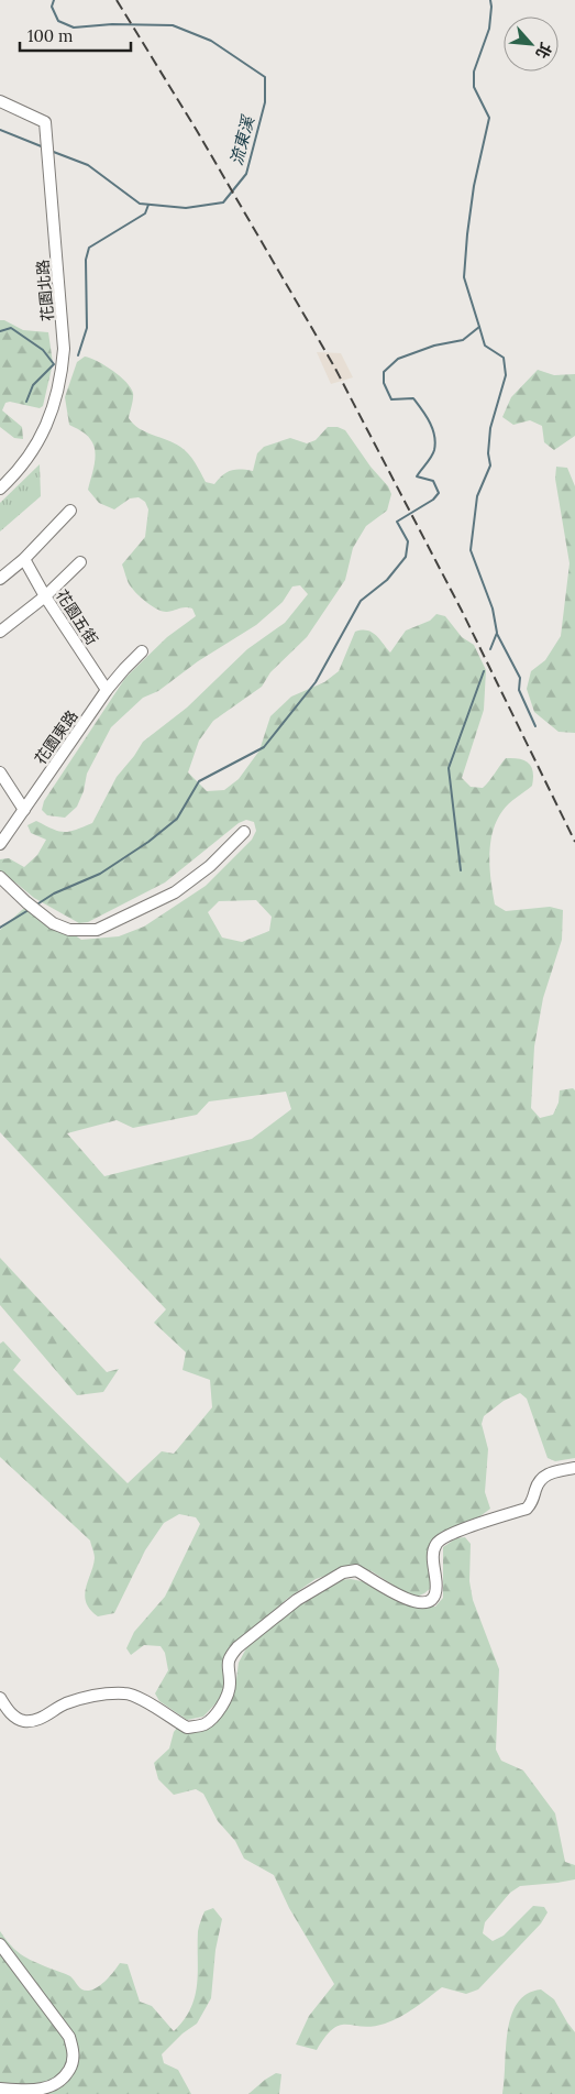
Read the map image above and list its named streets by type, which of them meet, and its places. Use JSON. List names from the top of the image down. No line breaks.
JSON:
{"streets":{"street":["花園北路","花園五街","花園東路"]},"crossings":[["花園五街","花園東路"]],"water":["流東溪"],"scale_bar":"100 m","north":"bottom right"}
